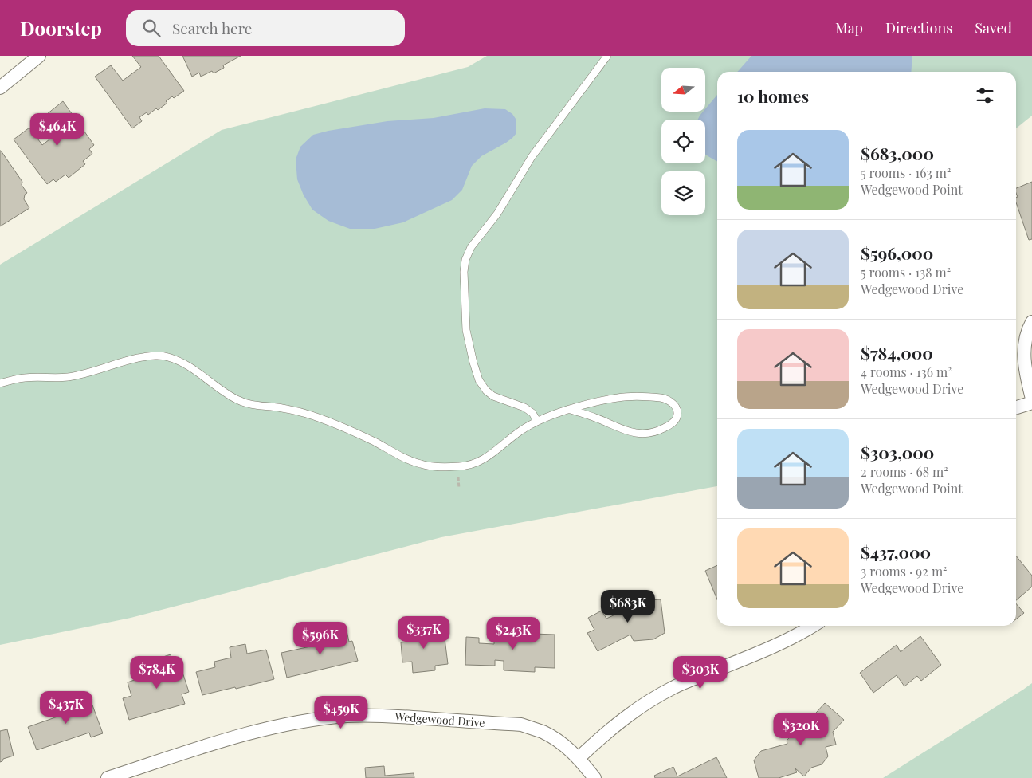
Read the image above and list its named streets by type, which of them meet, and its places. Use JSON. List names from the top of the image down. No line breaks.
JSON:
{"streets":{"street":["Wedgewood Drive"]},"north":"left","page":{"header":"Doorstep","search":"Search here","nav":["Map","Directions","Saved"],"heading":"10 homes","price":["$464K","$683K","$337K","$243K","$596K","$784K","$303K","$437K","$459K","$320K"],"list":[{"name":"$683,000","note":"5 rooms · 163 m² · Wedgewood Point"},{"name":"$596,000","note":"5 rooms · 138 m² · Wedgewood Drive"},{"name":"$784,000","note":"4 rooms · 136 m² · Wedgewood Drive"},{"name":"$303,000","note":"2 rooms · 68 m² · Wedgewood Point"},{"name":"$437,000","note":"3 rooms · 92 m² · Wedgewood Drive"}]}}
